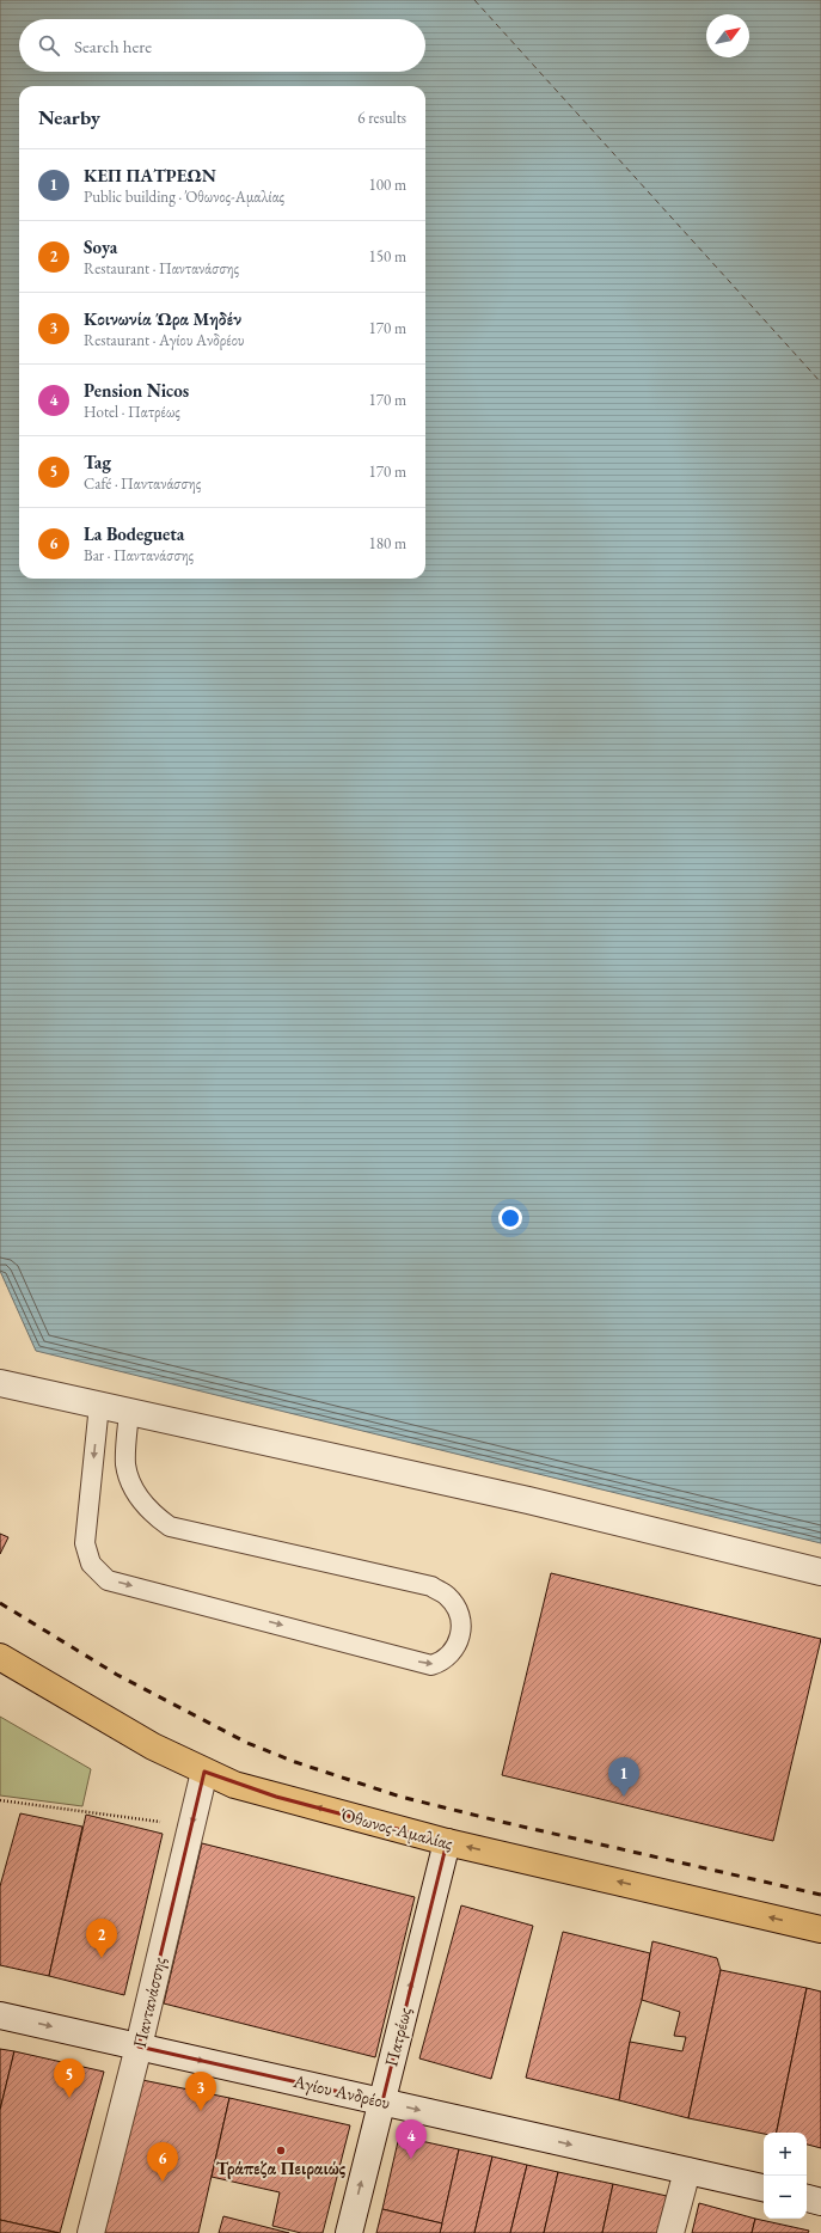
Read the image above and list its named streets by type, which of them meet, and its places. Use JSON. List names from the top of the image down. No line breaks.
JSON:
{"streets":{"main road":["Όθωνος-Αμαλίας"],"street":["Παντανάσσης","Πατρέως","Αγίου Ανδρέου"]},"crossings":[["Όθωνος-Αμαλίας","Παντανάσσης"],["Όθωνος-Αμαλίας","Πατρέως"],["Παντανάσσης","Αγίου Ανδρέου"],["Πατρέως","Αγίου Ανδρέου"]],"one_way":["Όθωνος-Αμαλίας","Πατρέως","Αγίου Ανδρέου"],"places":["Τράπεζα Πειραιώς"],"north":"top right","page":{"search":"Search here","heading":["Nearby","6 results"],"list":[{"mark":"1","name":"ΚΕΠ ΠΑΤΡΕΩΝ","note":"Public building · Όθωνος-Αμαλίας","value":"100 m"},{"mark":"2","name":"Soya","note":"Restaurant · Παντανάσσης","value":"150 m"},{"mark":"3","name":"Κοινωνία Ώρα Μηδέν","note":"Restaurant · Αγίου Ανδρέου","value":"170 m"},{"mark":"4","name":"Pension Nicos","note":"Hotel · Πατρέως","value":"170 m"},{"mark":"5","name":"Tag","note":"Café · Παντανάσσης","value":"170 m"},{"mark":"6","name":"La Bodegueta","note":"Bar · Παντανάσσης","value":"180 m"}],"pins":["1","2","5","3","4","6"],"map_buttons":["+","−"]}}
